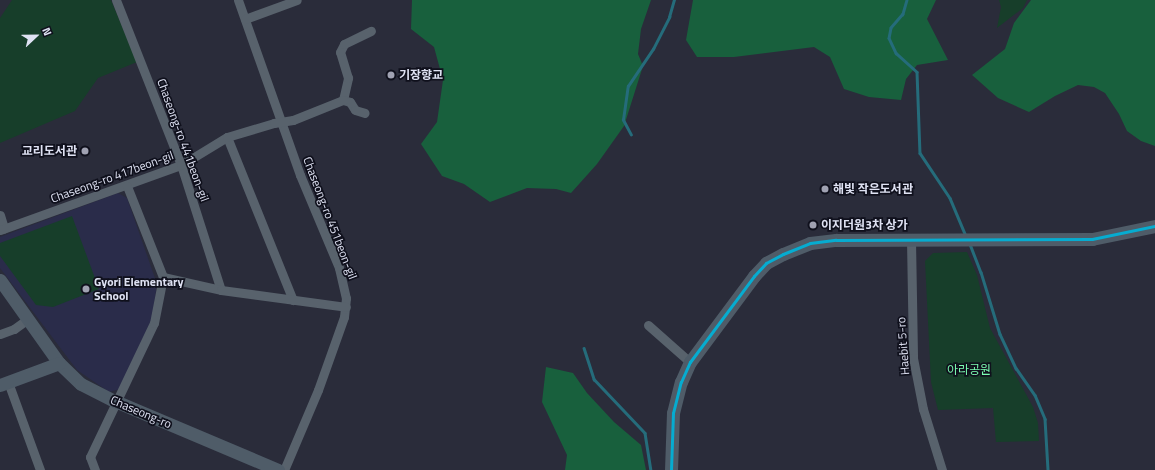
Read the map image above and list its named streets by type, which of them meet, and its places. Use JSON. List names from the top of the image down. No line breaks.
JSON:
{"streets":{"street":["Chaseong-ro 441beon-gil","Chaseong-ro 417beon-gil","Chaseong-ro 451beon-gil","Haebit 5-ro","Chaseong-ro"]},"crossings":[["Chaseong-ro 441beon-gil","Chaseong-ro 417beon-gil"],["Chaseong-ro 417beon-gil","Chaseong-ro 451beon-gil"]],"parks":["아라공원"],"places":["기장향교","교리도서관","해빛 작은도서관","이지더원3차 상가","Gyori Elementary School"],"north":"right"}
